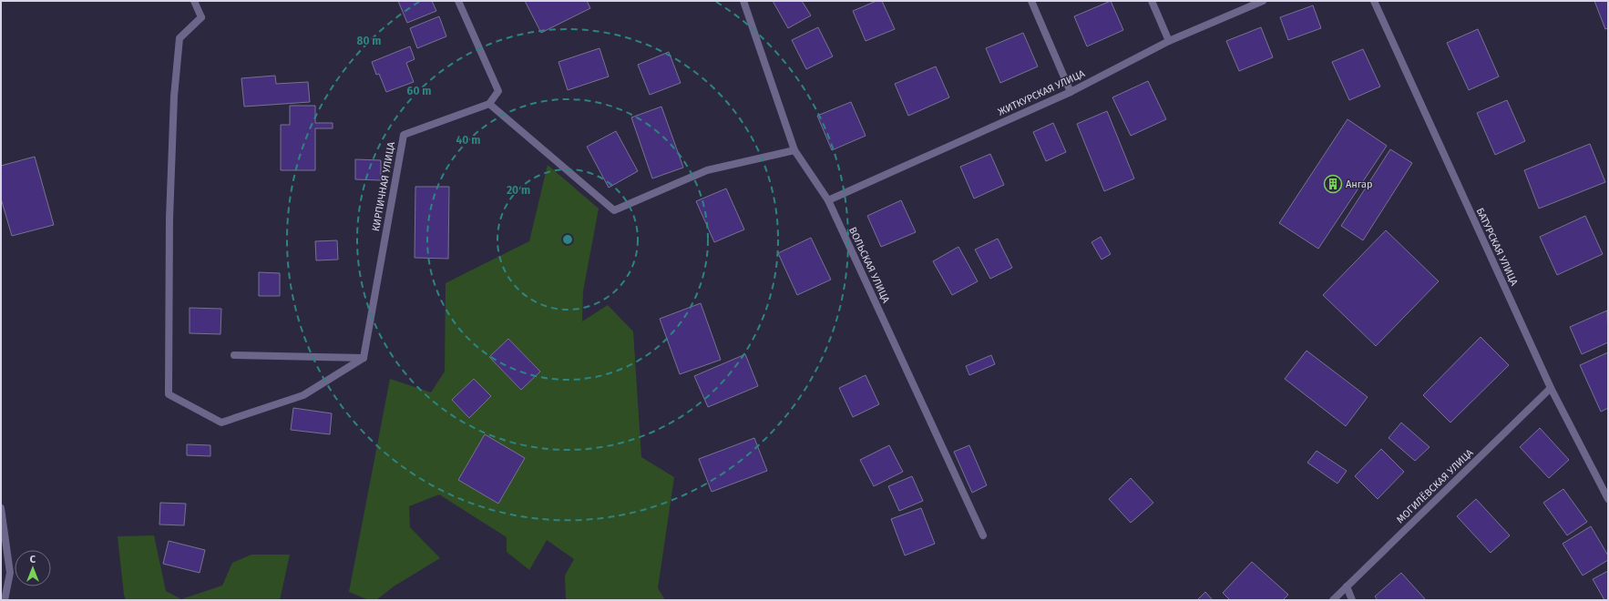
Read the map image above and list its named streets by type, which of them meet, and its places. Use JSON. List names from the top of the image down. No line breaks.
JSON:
{"streets":{"street":["ЖИТКУРСКАЯ УЛИЦА","КИРПИЧНАЯ УЛИЦА","БАТУРСКАЯ УЛИЦА","ВОЛЬСКАЯ УЛИЦА","МОГИЛЁВСКАЯ УЛИЦА"]},"crossings":[["ЖИТКУРСКАЯ УЛИЦА","ВОЛЬСКАЯ УЛИЦА"],["БАТУРСКАЯ УЛИЦА","МОГИЛЁВСКАЯ УЛИЦА"]],"places":{"building":["Ангар"]},"north":"top","rings":["80 m","60 m","40 m","20 m"]}
